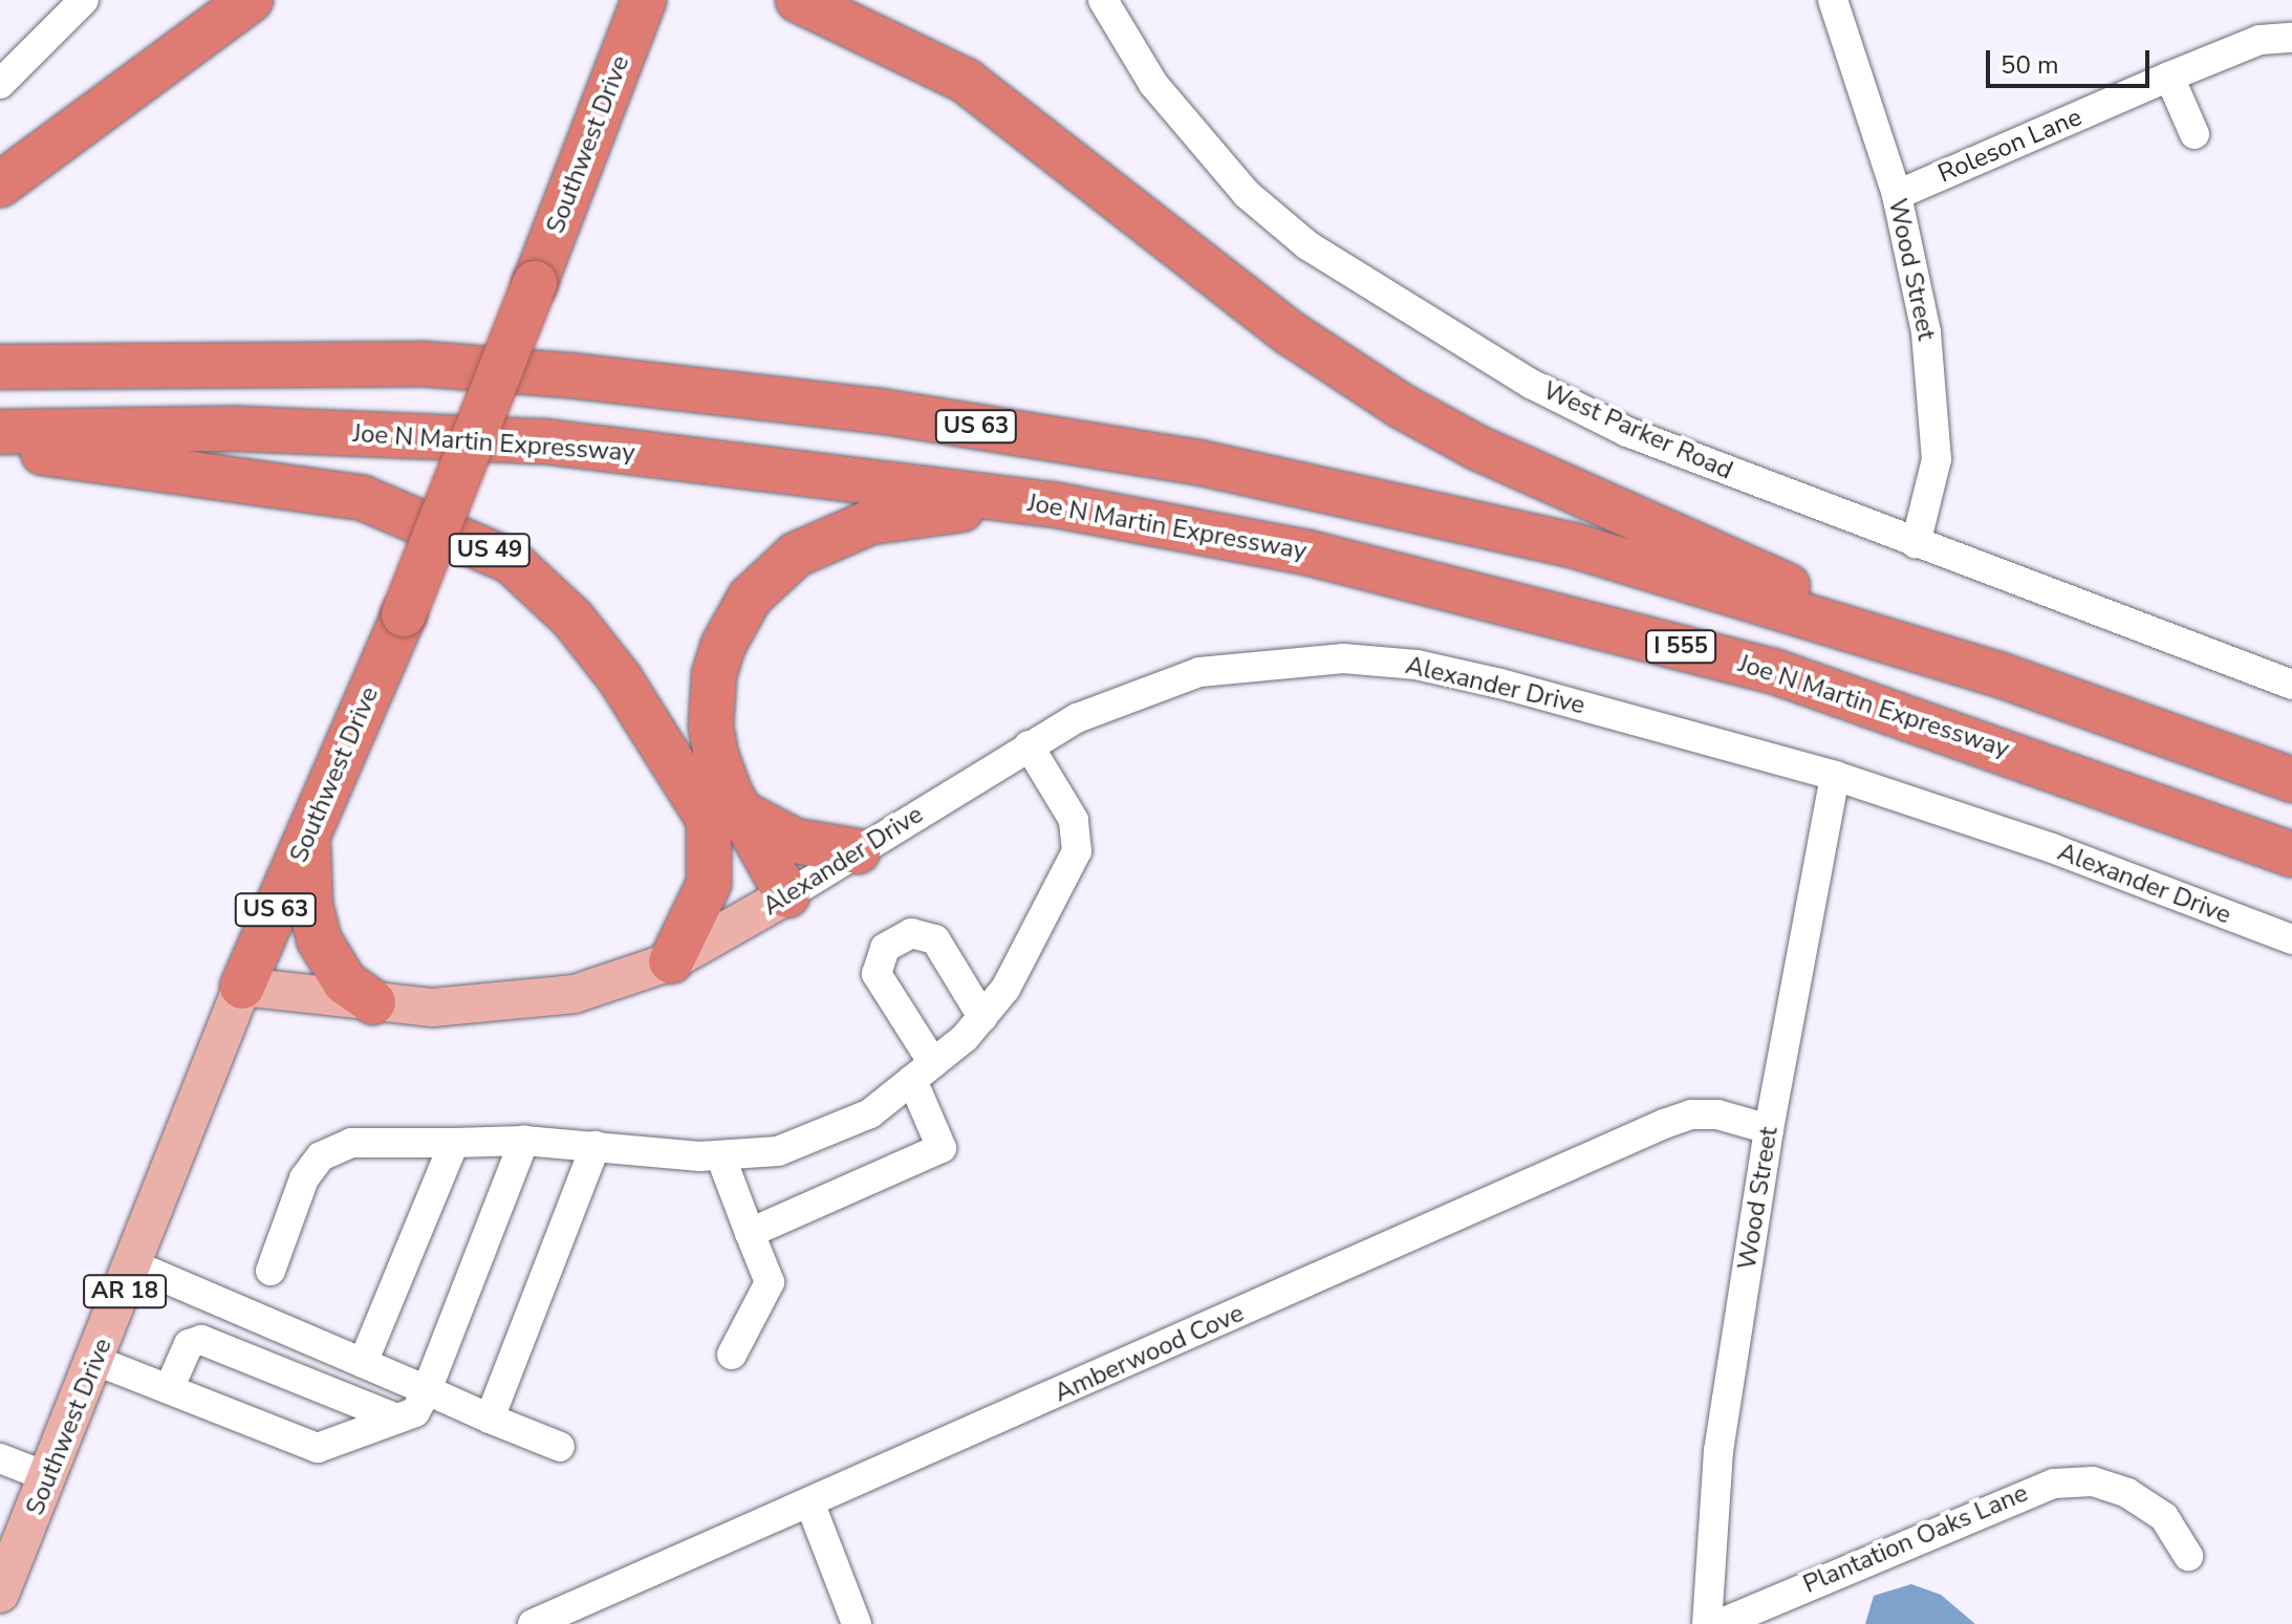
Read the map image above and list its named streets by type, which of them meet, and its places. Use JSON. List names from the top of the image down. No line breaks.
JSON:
{"streets":{"highway":["Southwest Drive","US 63","Joe N Martin Expressway","US 49","I 555"],"main road":["Alexander Drive","AR 18"],"street":["Roleson Lane","Wood Street","West Parker Road","Amberwood Cove","Plantation Oaks Lane"]},"crossings":[["Southwest Drive","US 49"],["Southwest Drive","Alexander Drive"],["Roleson Lane","Wood Street"],["Wood Street","West Parker Road"],["Wood Street","Alexander Drive"],["Wood Street","Amberwood Cove"],["US 49","Alexander Drive"]],"scale_bar":"50 m"}
